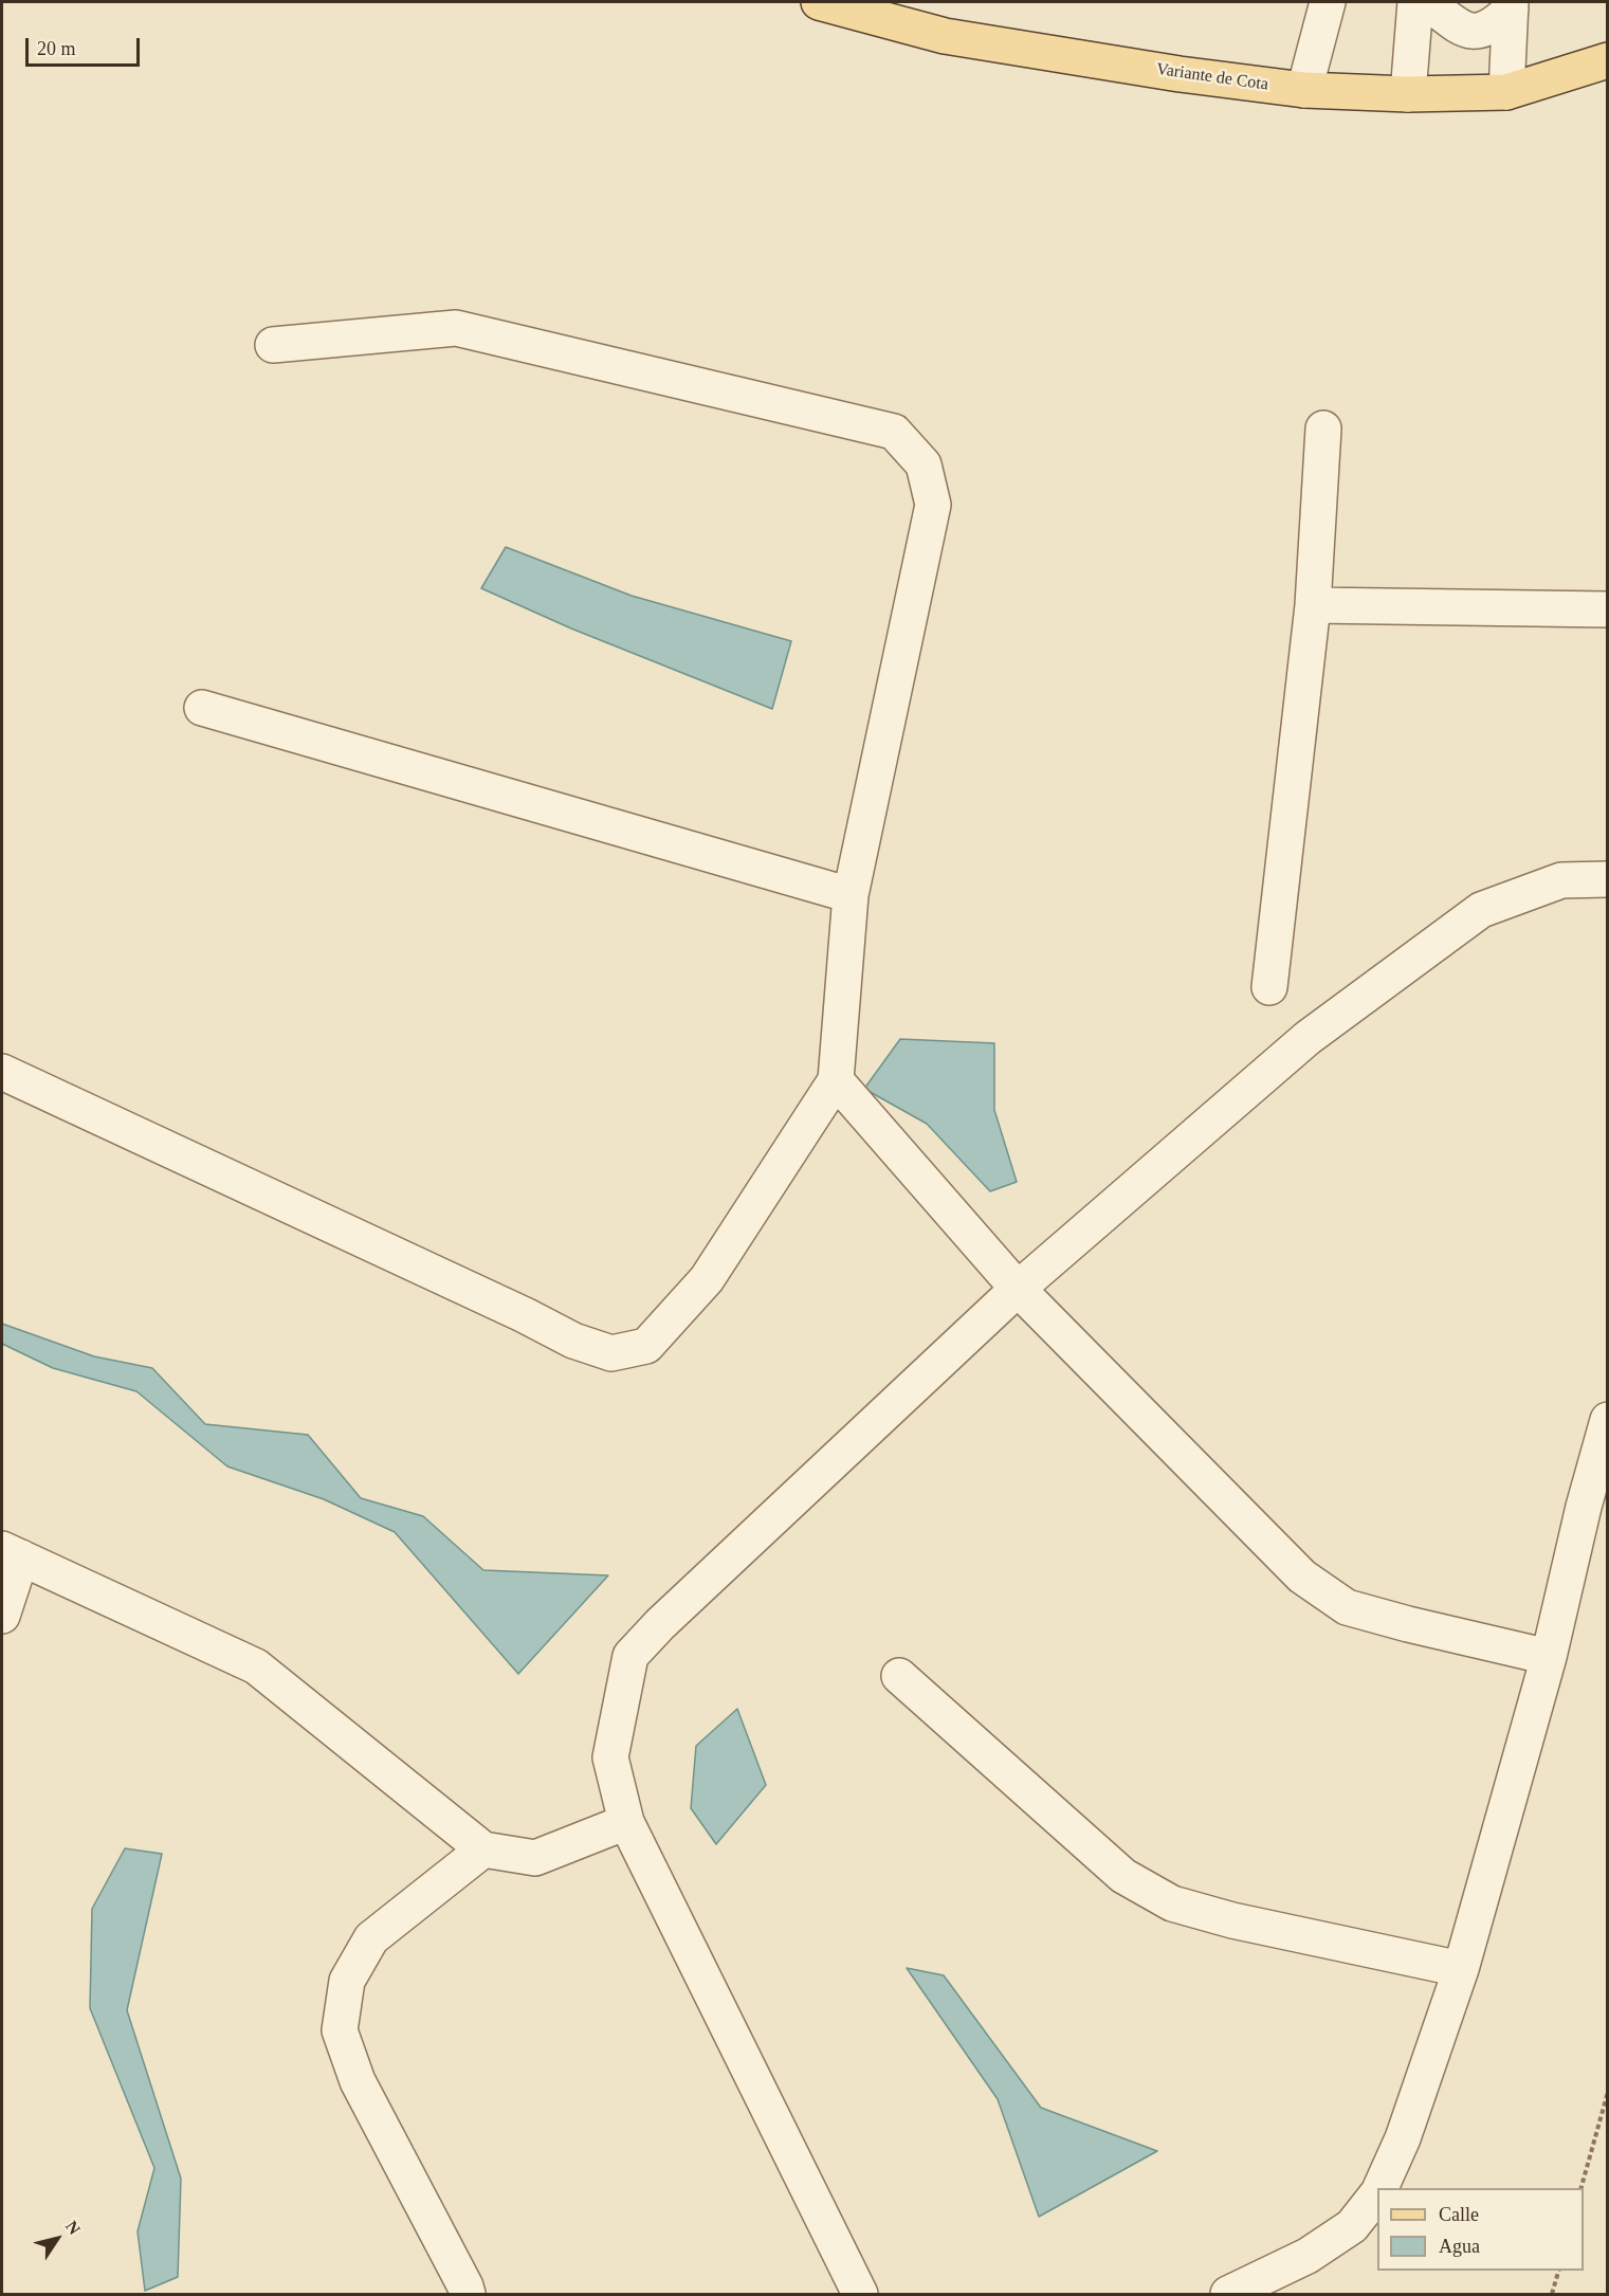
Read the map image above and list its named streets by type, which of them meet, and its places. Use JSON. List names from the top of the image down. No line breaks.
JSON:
{"streets":{"main road":["Variante de Cota"]},"legend":["Calle","Agua"],"scale_bar":"20 m","north":"top right"}
